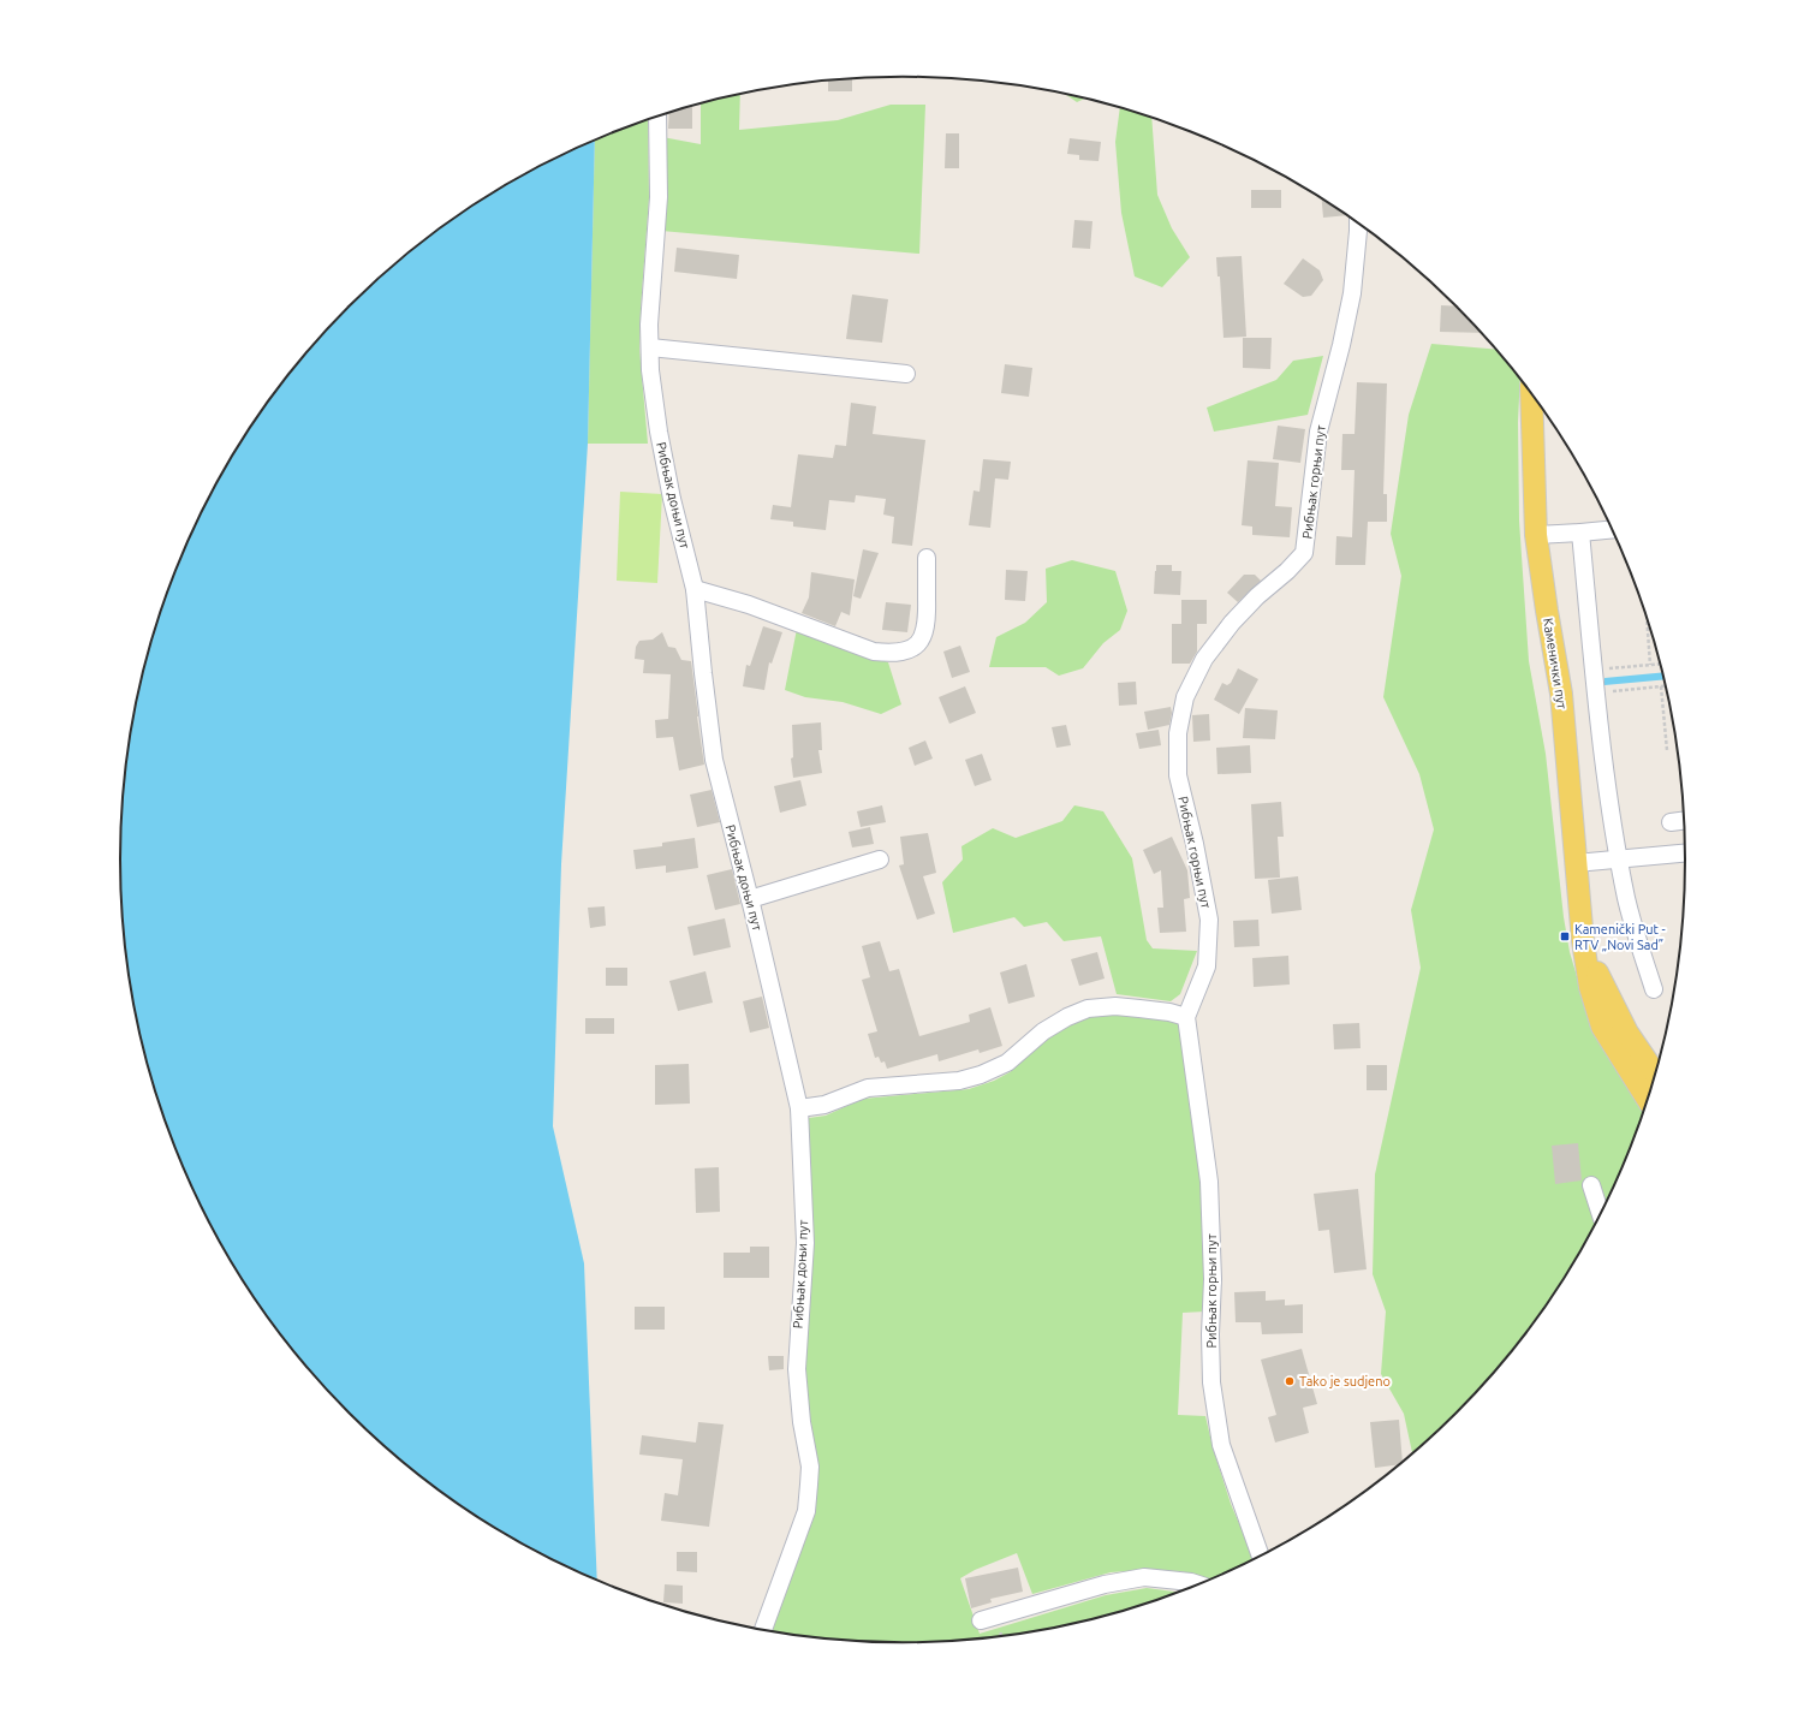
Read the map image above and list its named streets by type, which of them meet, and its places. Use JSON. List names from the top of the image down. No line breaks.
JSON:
{"streets":{"main road":["Каменички пут"],"street":["Рибњак горњи пут","Рибњак доњи пут"]},"places":{"transit":["Kamenički Put - RTV „Novi Sad”"],"other":["Tako je sudjeno"]}}
